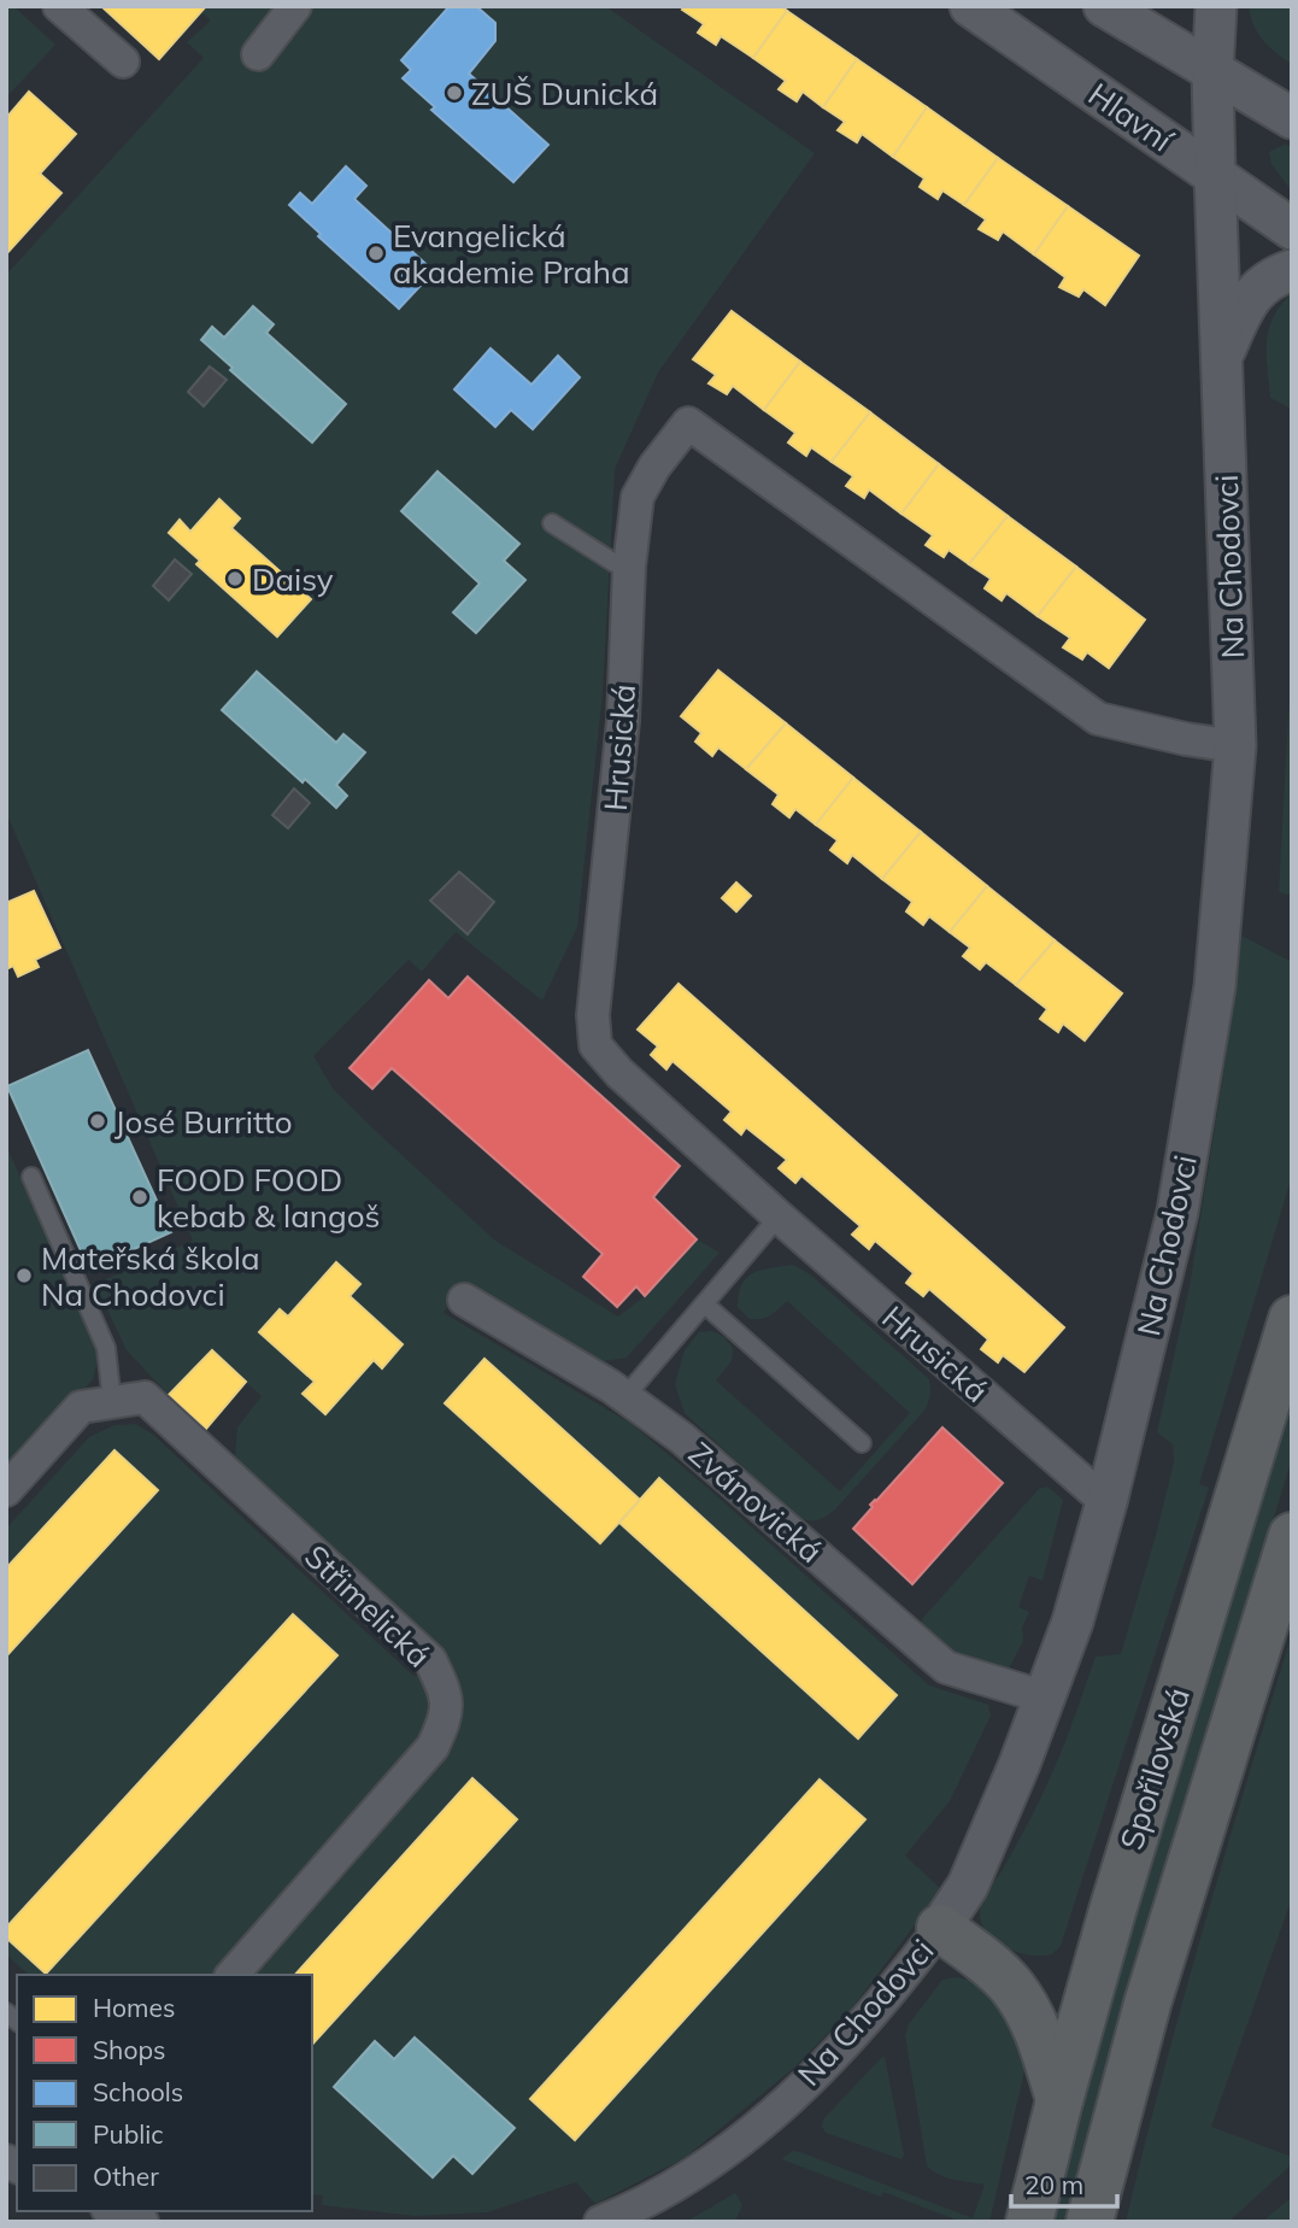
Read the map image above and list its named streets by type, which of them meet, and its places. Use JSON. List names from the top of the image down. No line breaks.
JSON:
{"streets":{"highway":["Spořilovská"],"street":["Hlavní","Na Chodovci","Hrusická","Zvánovická","Střimelická"]},"crossings":[["Hlavní","Na Chodovci"],["Na Chodovci","Hrusická"],["Na Chodovci","Zvánovická"]],"places":["ZUŠ Dunická","Evangelická akademie Praha","Daisy","José Burritto","FOOD FOOD kebab & langoš","Mateřská škola Na Chodovci"],"legend":["Homes","Shops","Schools","Public","Other"],"scale_bar":"20 m"}
